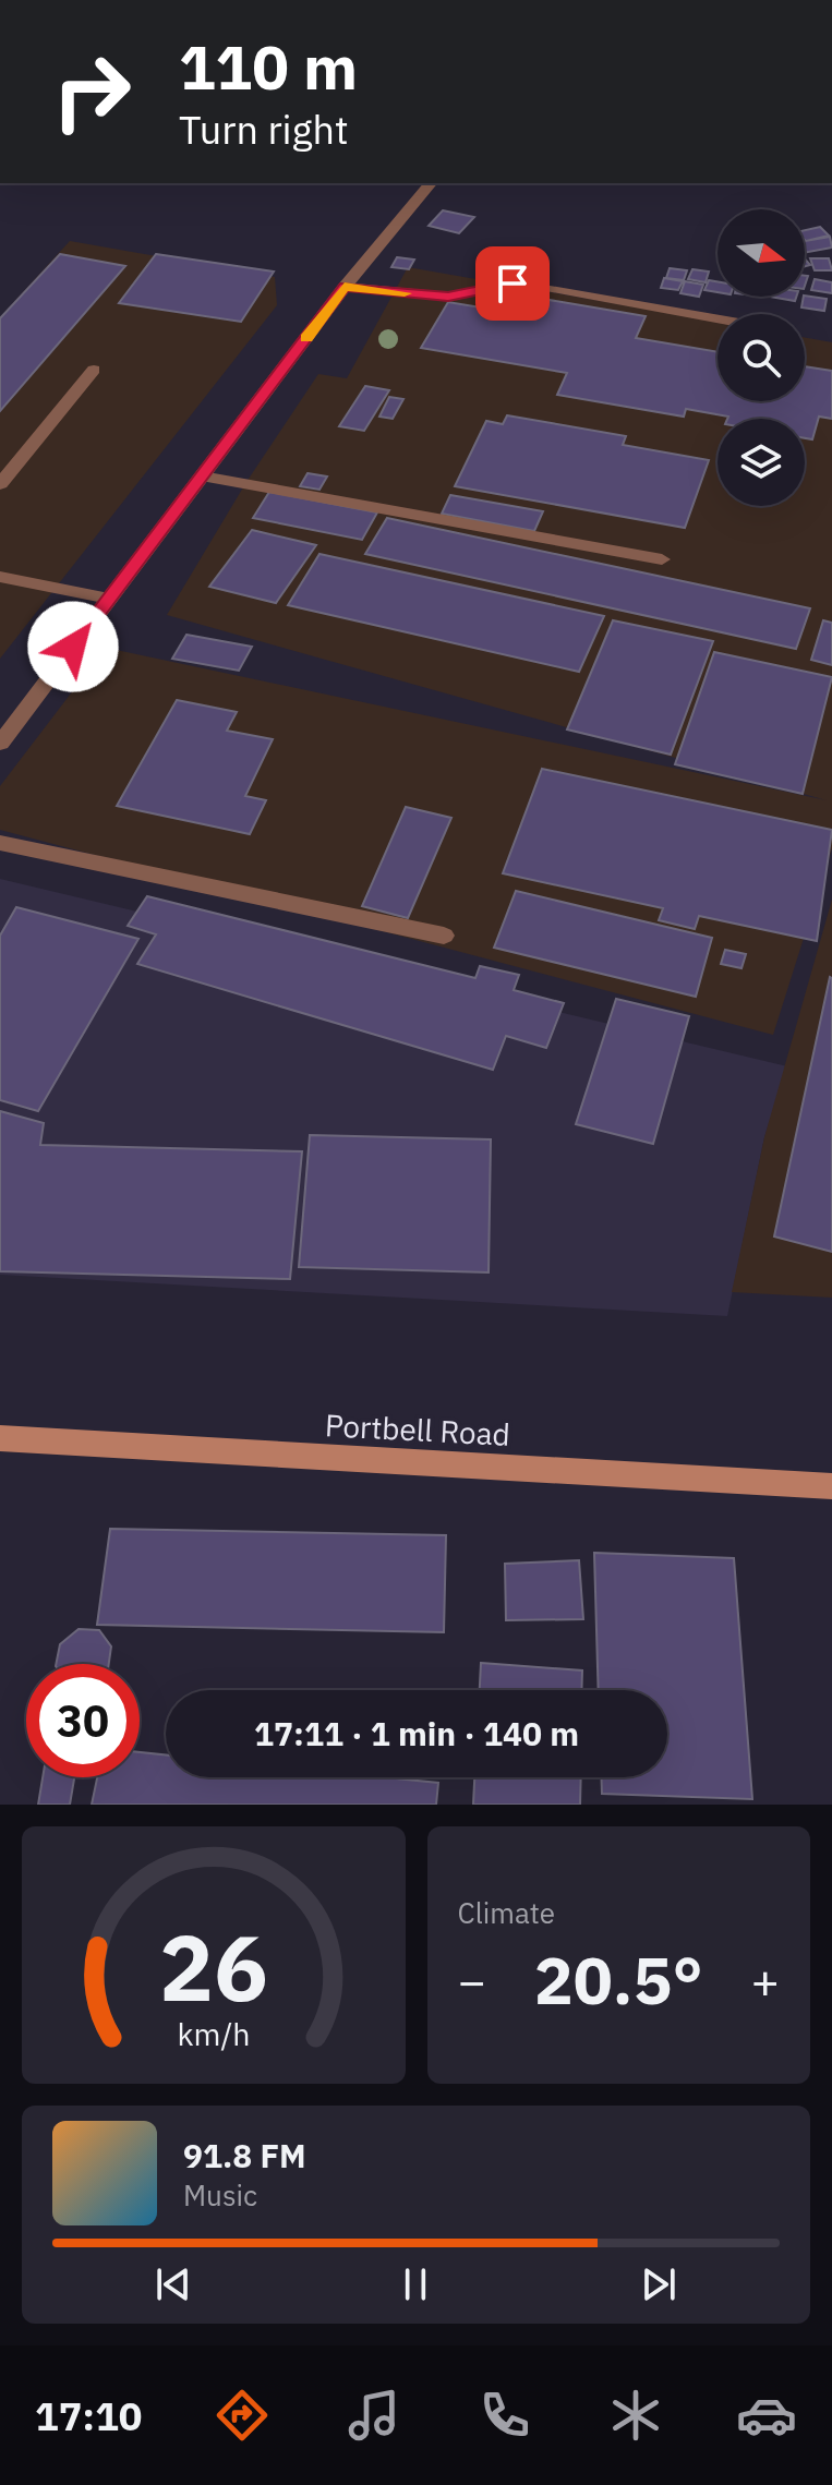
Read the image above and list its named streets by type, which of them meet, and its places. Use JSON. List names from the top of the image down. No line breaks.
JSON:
{"streets":{"main road":["Portbell Road"]},"north":"right","page":{"turn":["110 m","Turn right"],"limit":"30","trip":"17:11 · 1 min · 140 m","tile":"Climate","heat":["−","20.5°","+"],"song":["91.8 FM","Music"],"tabs":"17:10","gauge":["26","km/h"]}}
